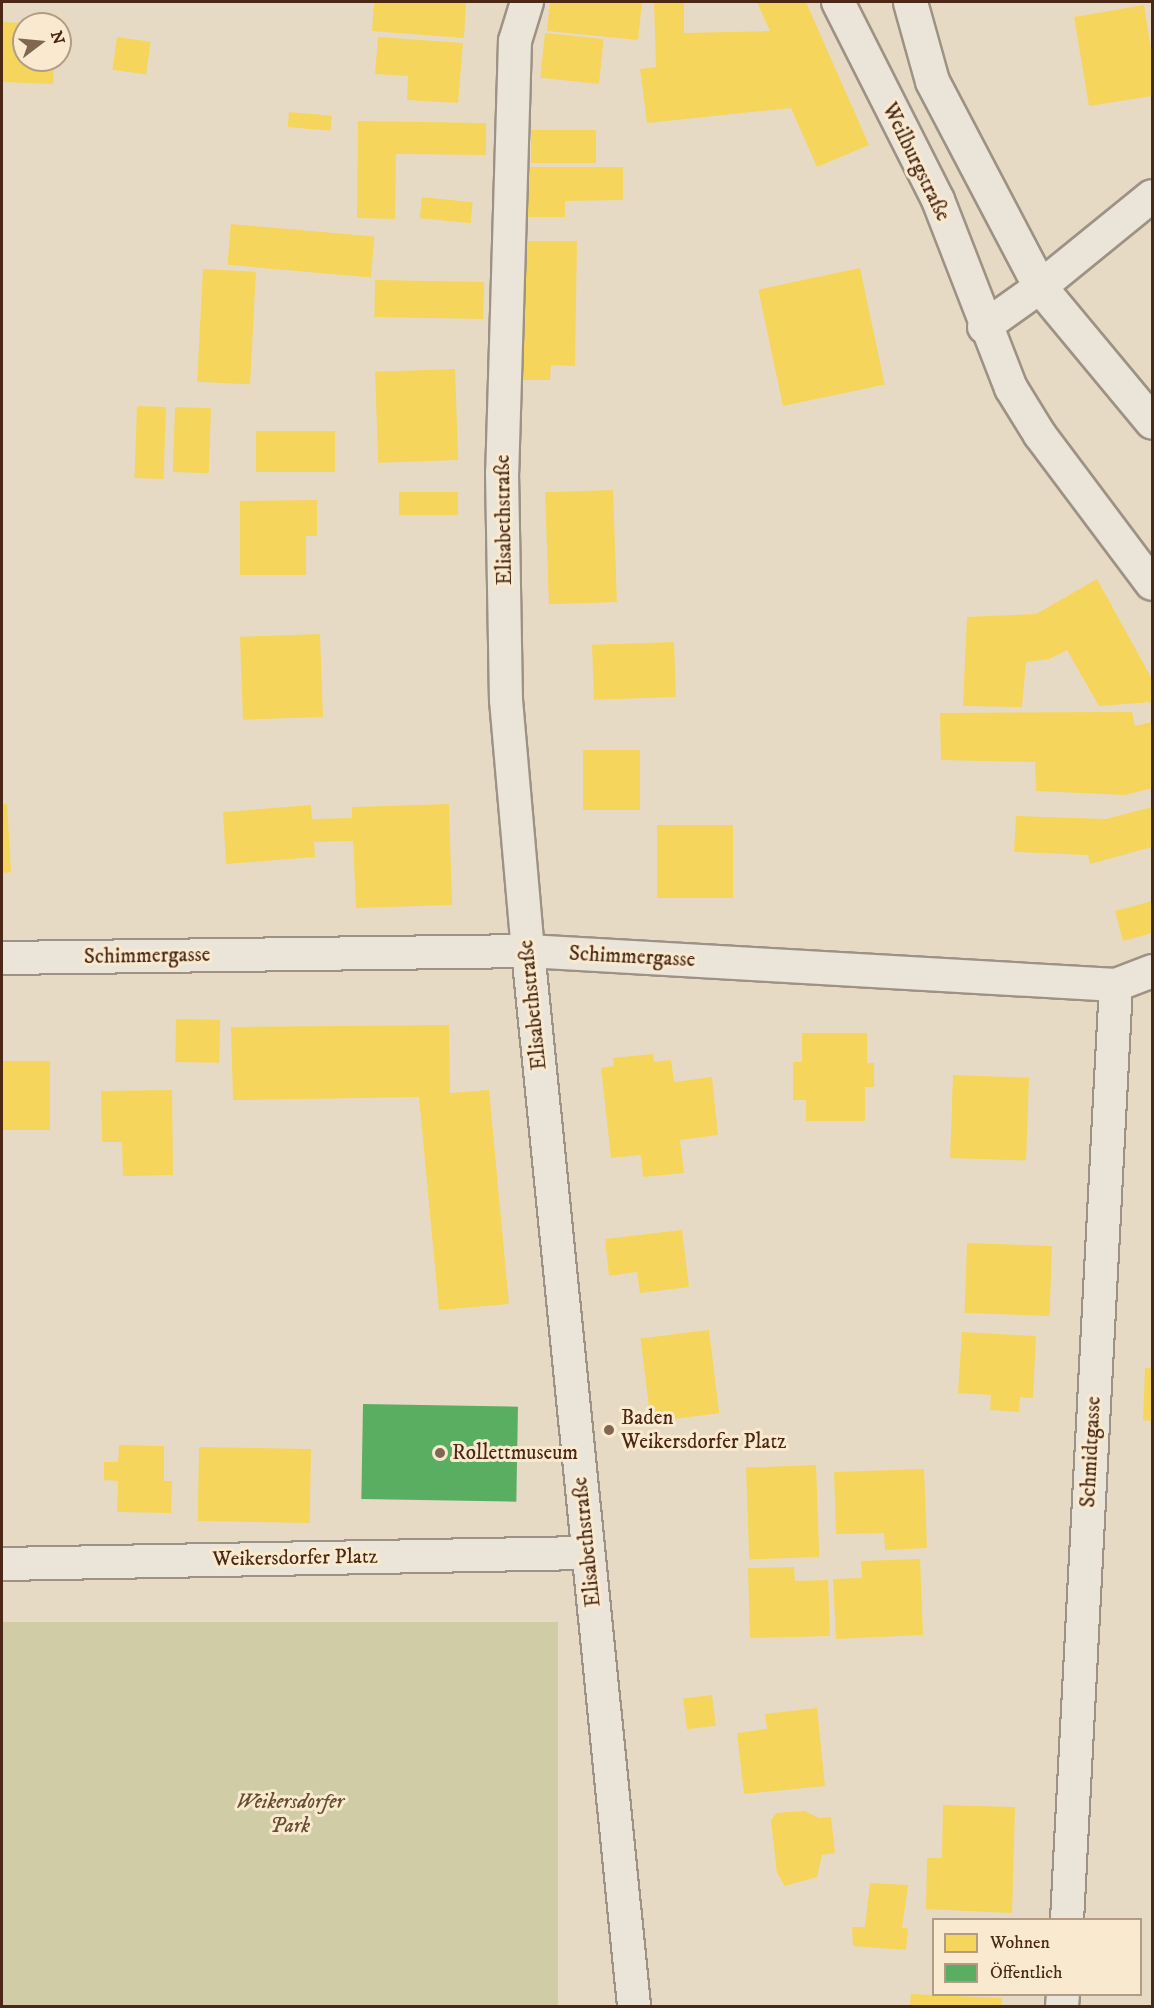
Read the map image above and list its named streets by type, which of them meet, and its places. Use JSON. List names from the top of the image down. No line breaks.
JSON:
{"streets":{"street":["Weilburgstraße","Elisabethstraße","Schimmergasse","Schmidtgasse","Weikersdorfer Platz"]},"crossings":[["Elisabethstraße","Schimmergasse"],["Elisabethstraße","Weikersdorfer Platz"],["Schimmergasse","Schmidtgasse"]],"parks":["Weikersdorfer Park"],"places":["Baden Weikersdorfer Platz","Rollettmuseum"],"legend":["Wohnen","Öffentlich"],"north":"right"}
